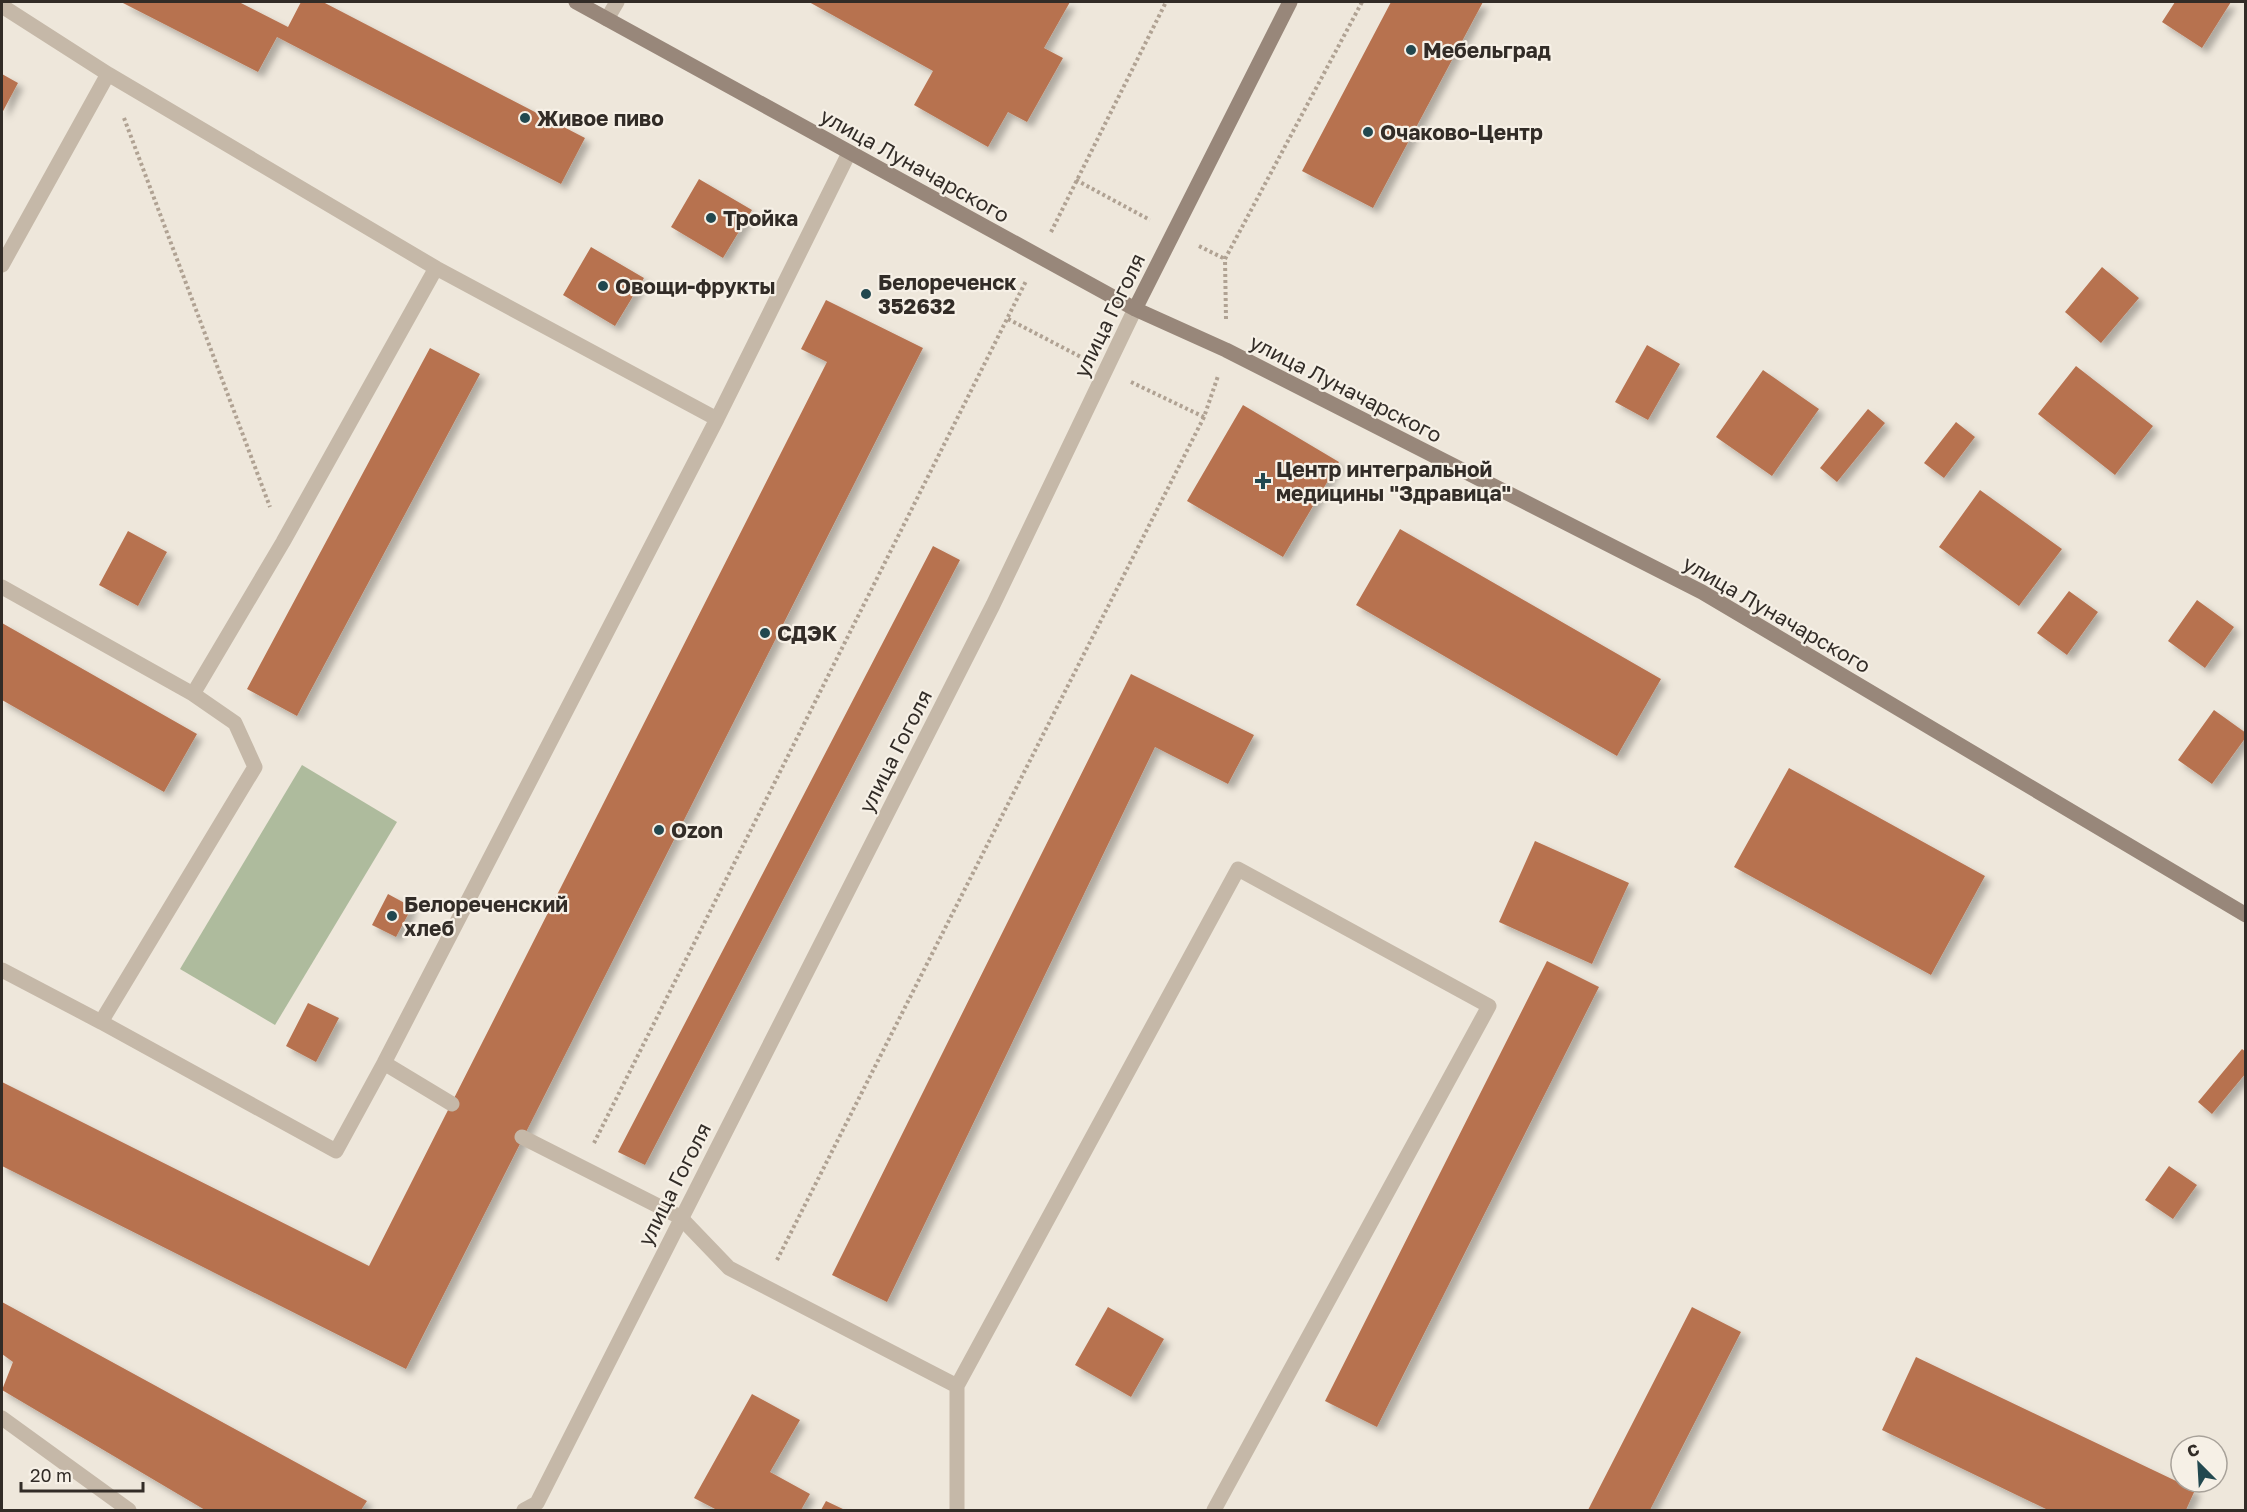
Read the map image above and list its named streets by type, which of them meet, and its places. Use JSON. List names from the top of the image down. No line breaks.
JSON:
{"streets":{"street":["улица Луначарского","улица Гоголя"]},"crossings":[["улица Луначарского","улица Гоголя"]],"places":{"other":["Мебельград","Живое пиво","Очаково-Центр","Тройка","Овощи-фрукты","Белореченск 352632","СДЭК","Ozon","Белореченский хлеб"],"health":["Центр интегральной медицины \"Здравица\""]},"scale_bar":"20 m","north":"top left"}
